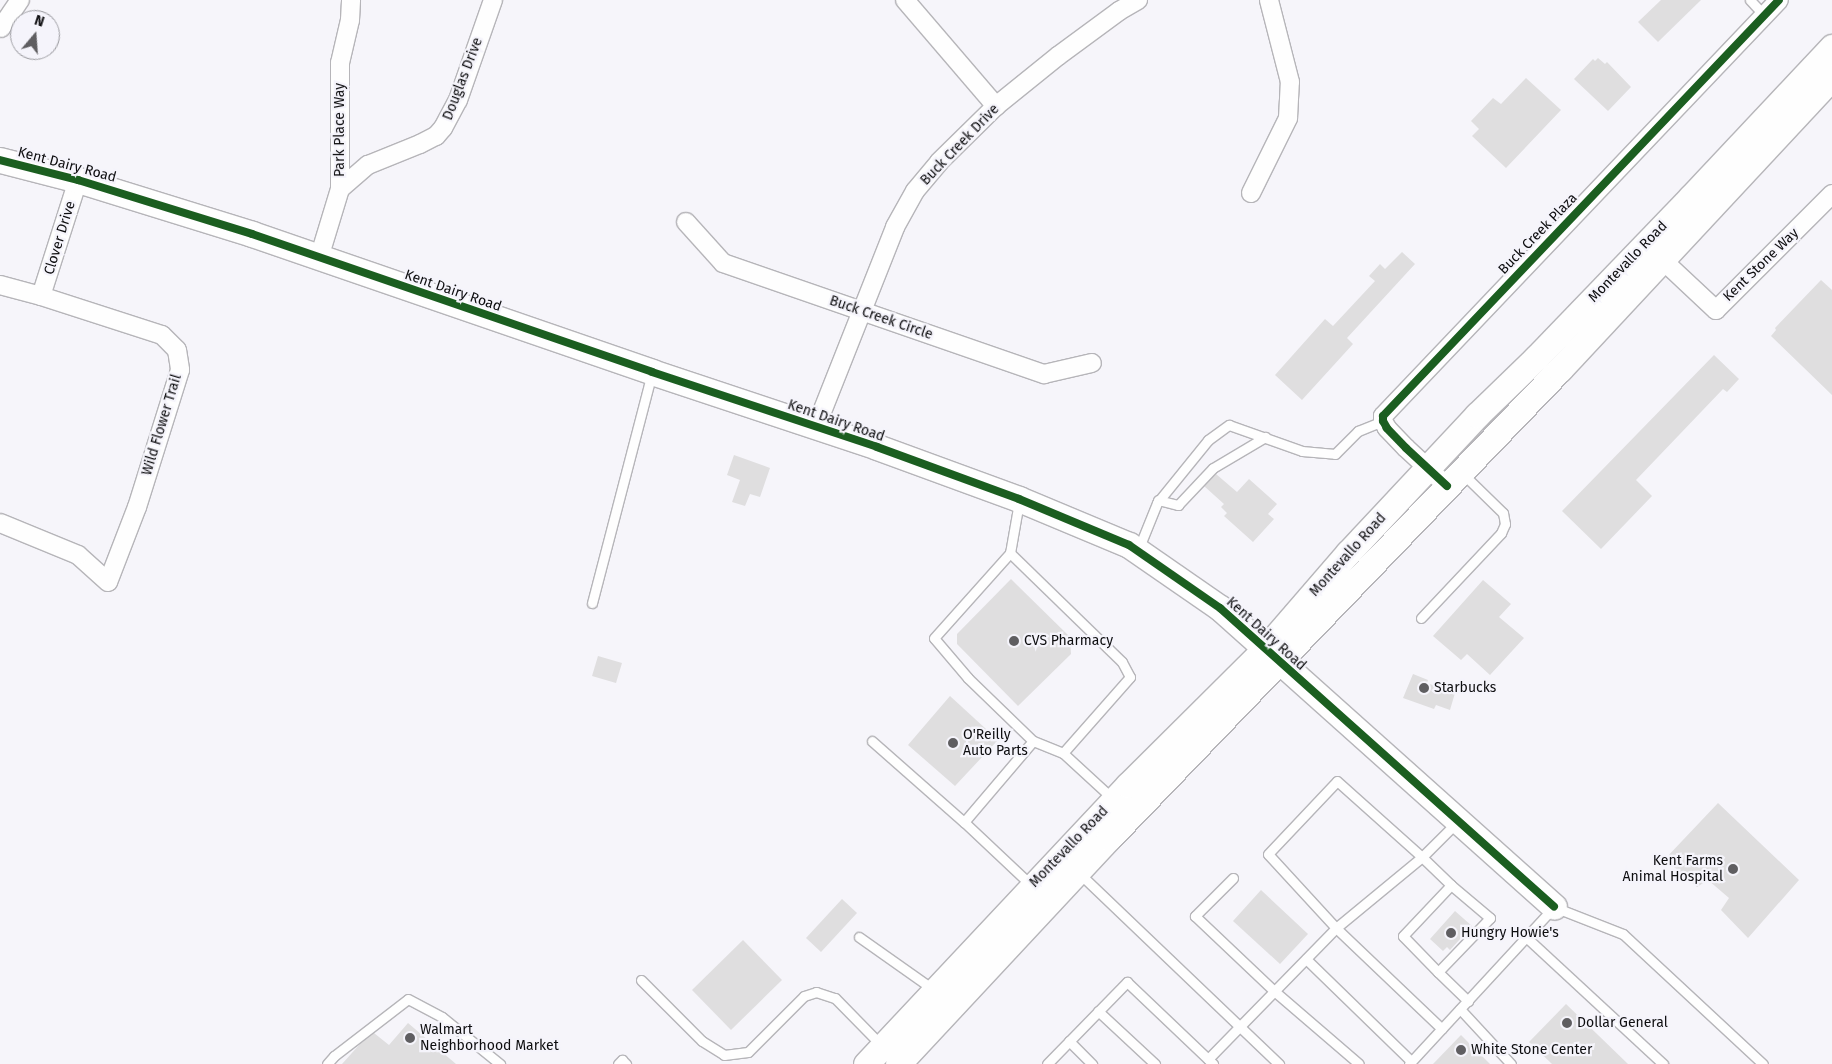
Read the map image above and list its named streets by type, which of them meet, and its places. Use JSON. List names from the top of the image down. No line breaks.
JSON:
{"streets":{"main road":["Kent Dairy Road","Montevallo Road"],"street":["Douglas Drive","Park Place Way","Buck Creek Drive","Buck Creek Plaza","Clover Drive","Kent Stone Way","Buck Creek Circle","Wild Flower Trail"]},"crossings":[["Douglas Drive","Park Place Way"],["Park Place Way","Kent Dairy Road"],["Buck Creek Drive","Kent Dairy Road"],["Buck Creek Drive","Buck Creek Circle"],["Kent Dairy Road","Clover Drive"],["Kent Dairy Road","Montevallo Road"],["Clover Drive","Wild Flower Trail"],["Montevallo Road","Kent Stone Way"]],"places":["CVS Pharmacy","Starbucks","O'Reilly Auto Parts","Kent Farms Animal Hospital","Hungry Howie's","Dollar General","Walmart Neighborhood Market","White Stone Center"],"north":"top"}
